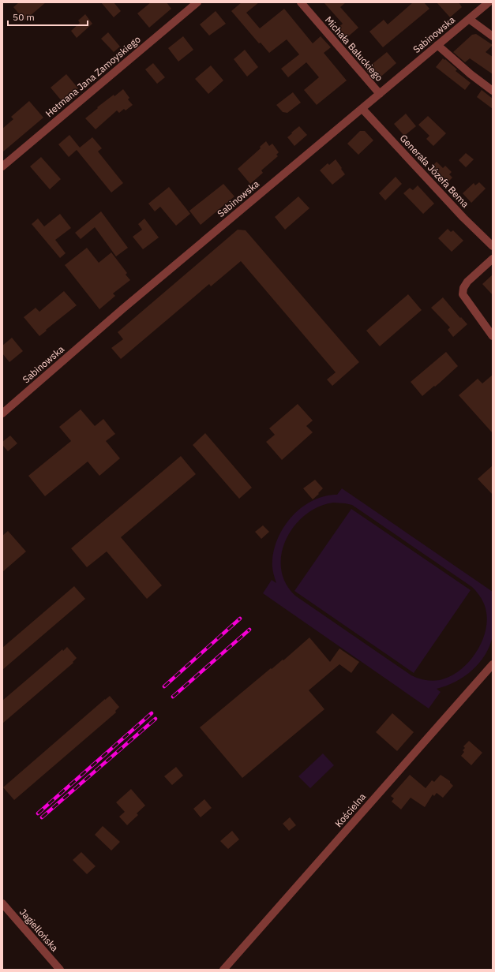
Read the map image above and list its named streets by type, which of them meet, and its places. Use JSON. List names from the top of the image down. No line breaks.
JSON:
{"streets":{"street":["Sabinowska","Michała Bałuckiego","Hetmana Jana Zamoyskiego","Generała Józefa Bema","Kościelna","Jagiellońska"]},"crossings":[["Sabinowska","Michała Bałuckiego"],["Sabinowska","Generała Józefa Bema"]],"scale_bar":"50 m"}
